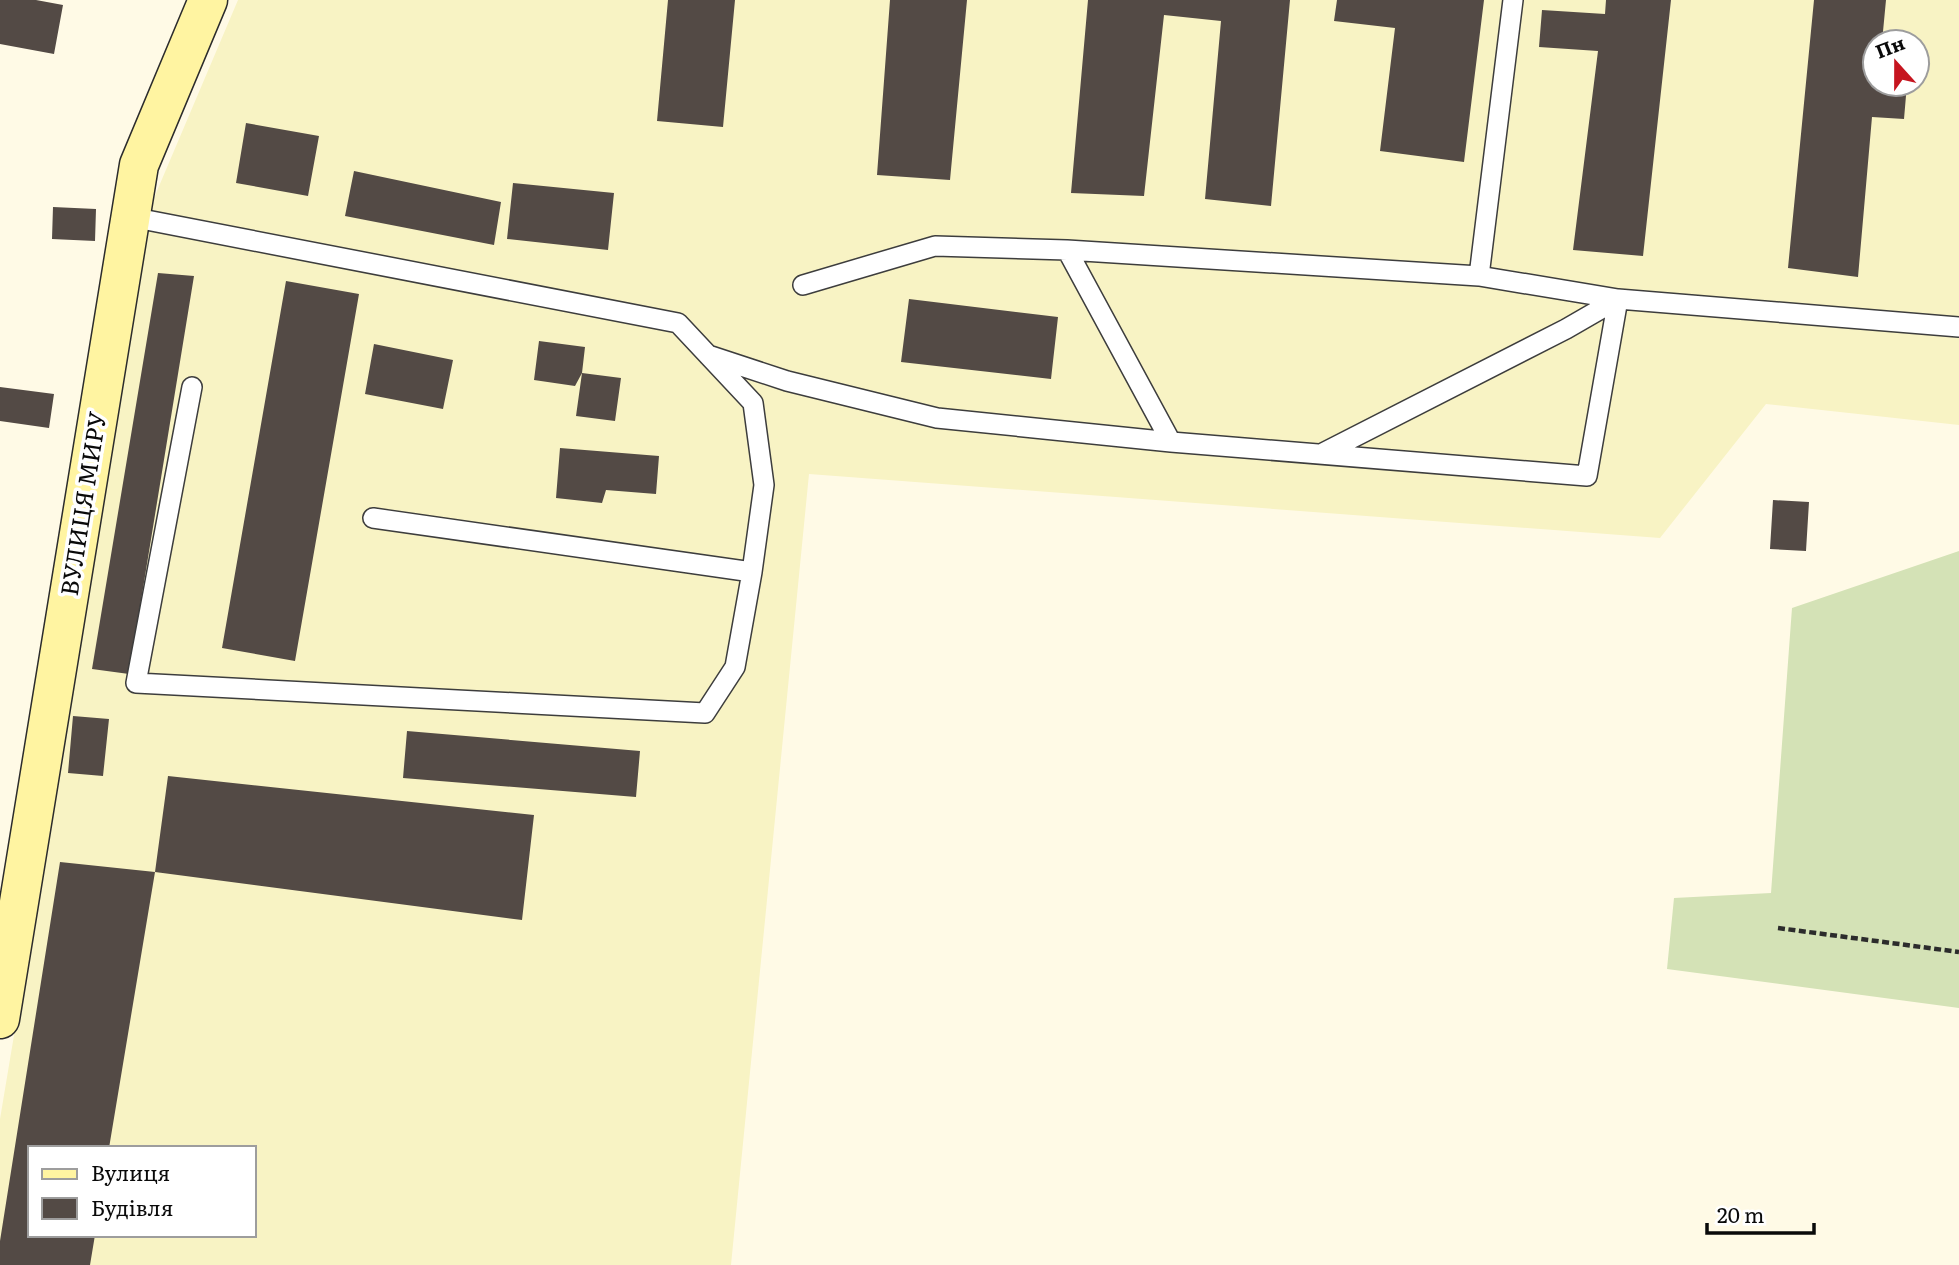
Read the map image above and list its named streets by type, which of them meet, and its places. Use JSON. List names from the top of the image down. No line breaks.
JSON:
{"streets":{"street":["ВУЛИЦЯ МИРУ"]},"legend":["Вулиця","Будівля"],"scale_bar":"20 m","north":"top"}
